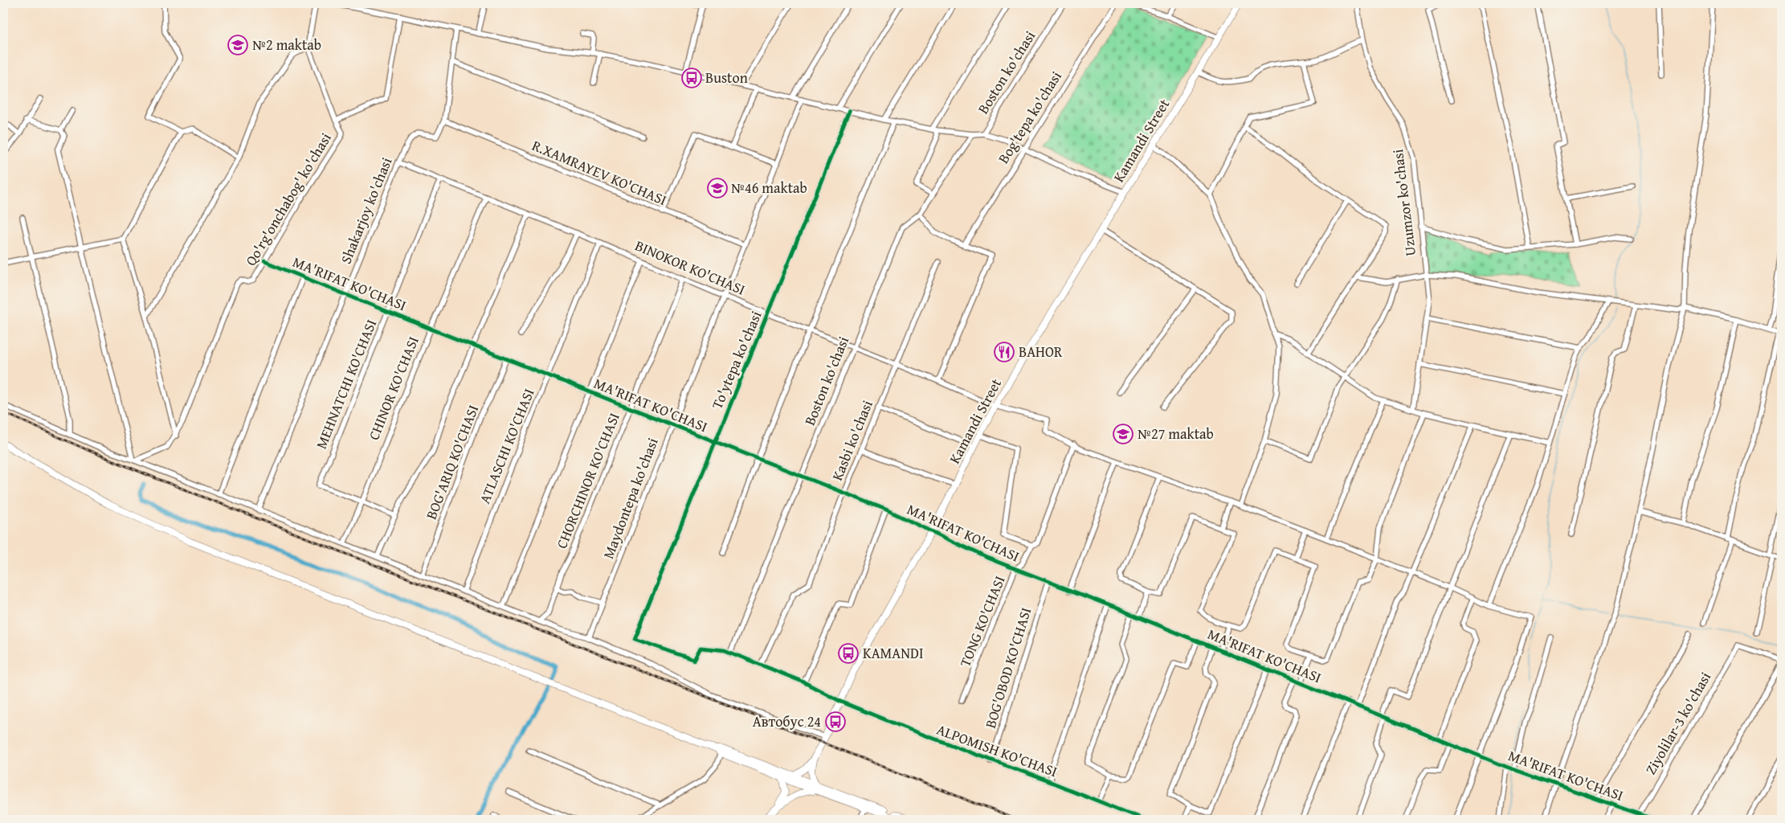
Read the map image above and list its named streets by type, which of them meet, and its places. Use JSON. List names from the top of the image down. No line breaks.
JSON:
{"streets":{"main road":["Kamandi Street"],"street":["Boston ko'chasi","Bog'tepa ko'chasi","R.XAMRAYEV KO'CHASI","Qo'rg'onchabog' ko'chasi","Uzumzor ko'chasi","Shakarjoy ko'chasi","BINOKOR KO'CHASI","MA'RIFAT KO'CHASI","To'ytepa ko'chasi","MEHNATCHI KO'CHASI","CHINOR KO'CHASI","Kasbi ko'chasi","ATLASCHI KO'CHASI","BOG'ARIQ KO'CHASI","CHORCHINOR KO'CHASI","Maydontepa ko'chasi","TONG KO'CHASI","BOG'OBOD KO'CHASI","Ziyolilar-3 ko'chasi","ALPOMISH KO'CHASI"]},"crossings":[["Boston ko'chasi","BINOKOR KO'CHASI"],["Boston ko'chasi","MA'RIFAT KO'CHASI"],["Boston ko'chasi","ALPOMISH KO'CHASI"],["Kamandi Street","BINOKOR KO'CHASI"],["Kamandi Street","MA'RIFAT KO'CHASI"],["Kamandi Street","ALPOMISH KO'CHASI"],["R.XAMRAYEV KO'CHASI","Shakarjoy ko'chasi"],["R.XAMRAYEV KO'CHASI","Maydontepa ko'chasi"],["Qo'rg'onchabog' ko'chasi","MA'RIFAT KO'CHASI"],["Shakarjoy ko'chasi","BINOKOR KO'CHASI"],["Shakarjoy ko'chasi","MA'RIFAT KO'CHASI"],["BINOKOR KO'CHASI","To'ytepa ko'chasi"],["BINOKOR KO'CHASI","MEHNATCHI KO'CHASI"],["BINOKOR KO'CHASI","CHINOR KO'CHASI"],["BINOKOR KO'CHASI","Kasbi ko'chasi"],["BINOKOR KO'CHASI","ATLASCHI KO'CHASI"],["BINOKOR KO'CHASI","CHORCHINOR KO'CHASI"],["BINOKOR KO'CHASI","Maydontepa ko'chasi"],["BINOKOR KO'CHASI","TONG KO'CHASI"],["MA'RIFAT KO'CHASI","To'ytepa ko'chasi"],["MA'RIFAT KO'CHASI","MEHNATCHI KO'CHASI"],["MA'RIFAT KO'CHASI","CHINOR KO'CHASI"],["MA'RIFAT KO'CHASI","Kasbi ko'chasi"],["MA'RIFAT KO'CHASI","ATLASCHI KO'CHASI"],["MA'RIFAT KO'CHASI","BOG'ARIQ KO'CHASI"],["MA'RIFAT KO'CHASI","CHORCHINOR KO'CHASI"],["MA'RIFAT KO'CHASI","Maydontepa ko'chasi"],["MA'RIFAT KO'CHASI","TONG KO'CHASI"],["MA'RIFAT KO'CHASI","BOG'OBOD KO'CHASI"],["MA'RIFAT KO'CHASI","Ziyolilar-3 ko'chasi"],["To'ytepa ko'chasi","ALPOMISH KO'CHASI"],["MEHNATCHI KO'CHASI","CHINOR KO'CHASI"],["Kasbi ko'chasi","ALPOMISH KO'CHASI"],["BOG'OBOD KO'CHASI","ALPOMISH KO'CHASI"]],"places":{"school or university":["№2 maktab","№46 maktab","№27 maktab"],"bus stop":["Buston","KAMANDI","Автобус 24"],"restaurant":["BAHOR"]}}
